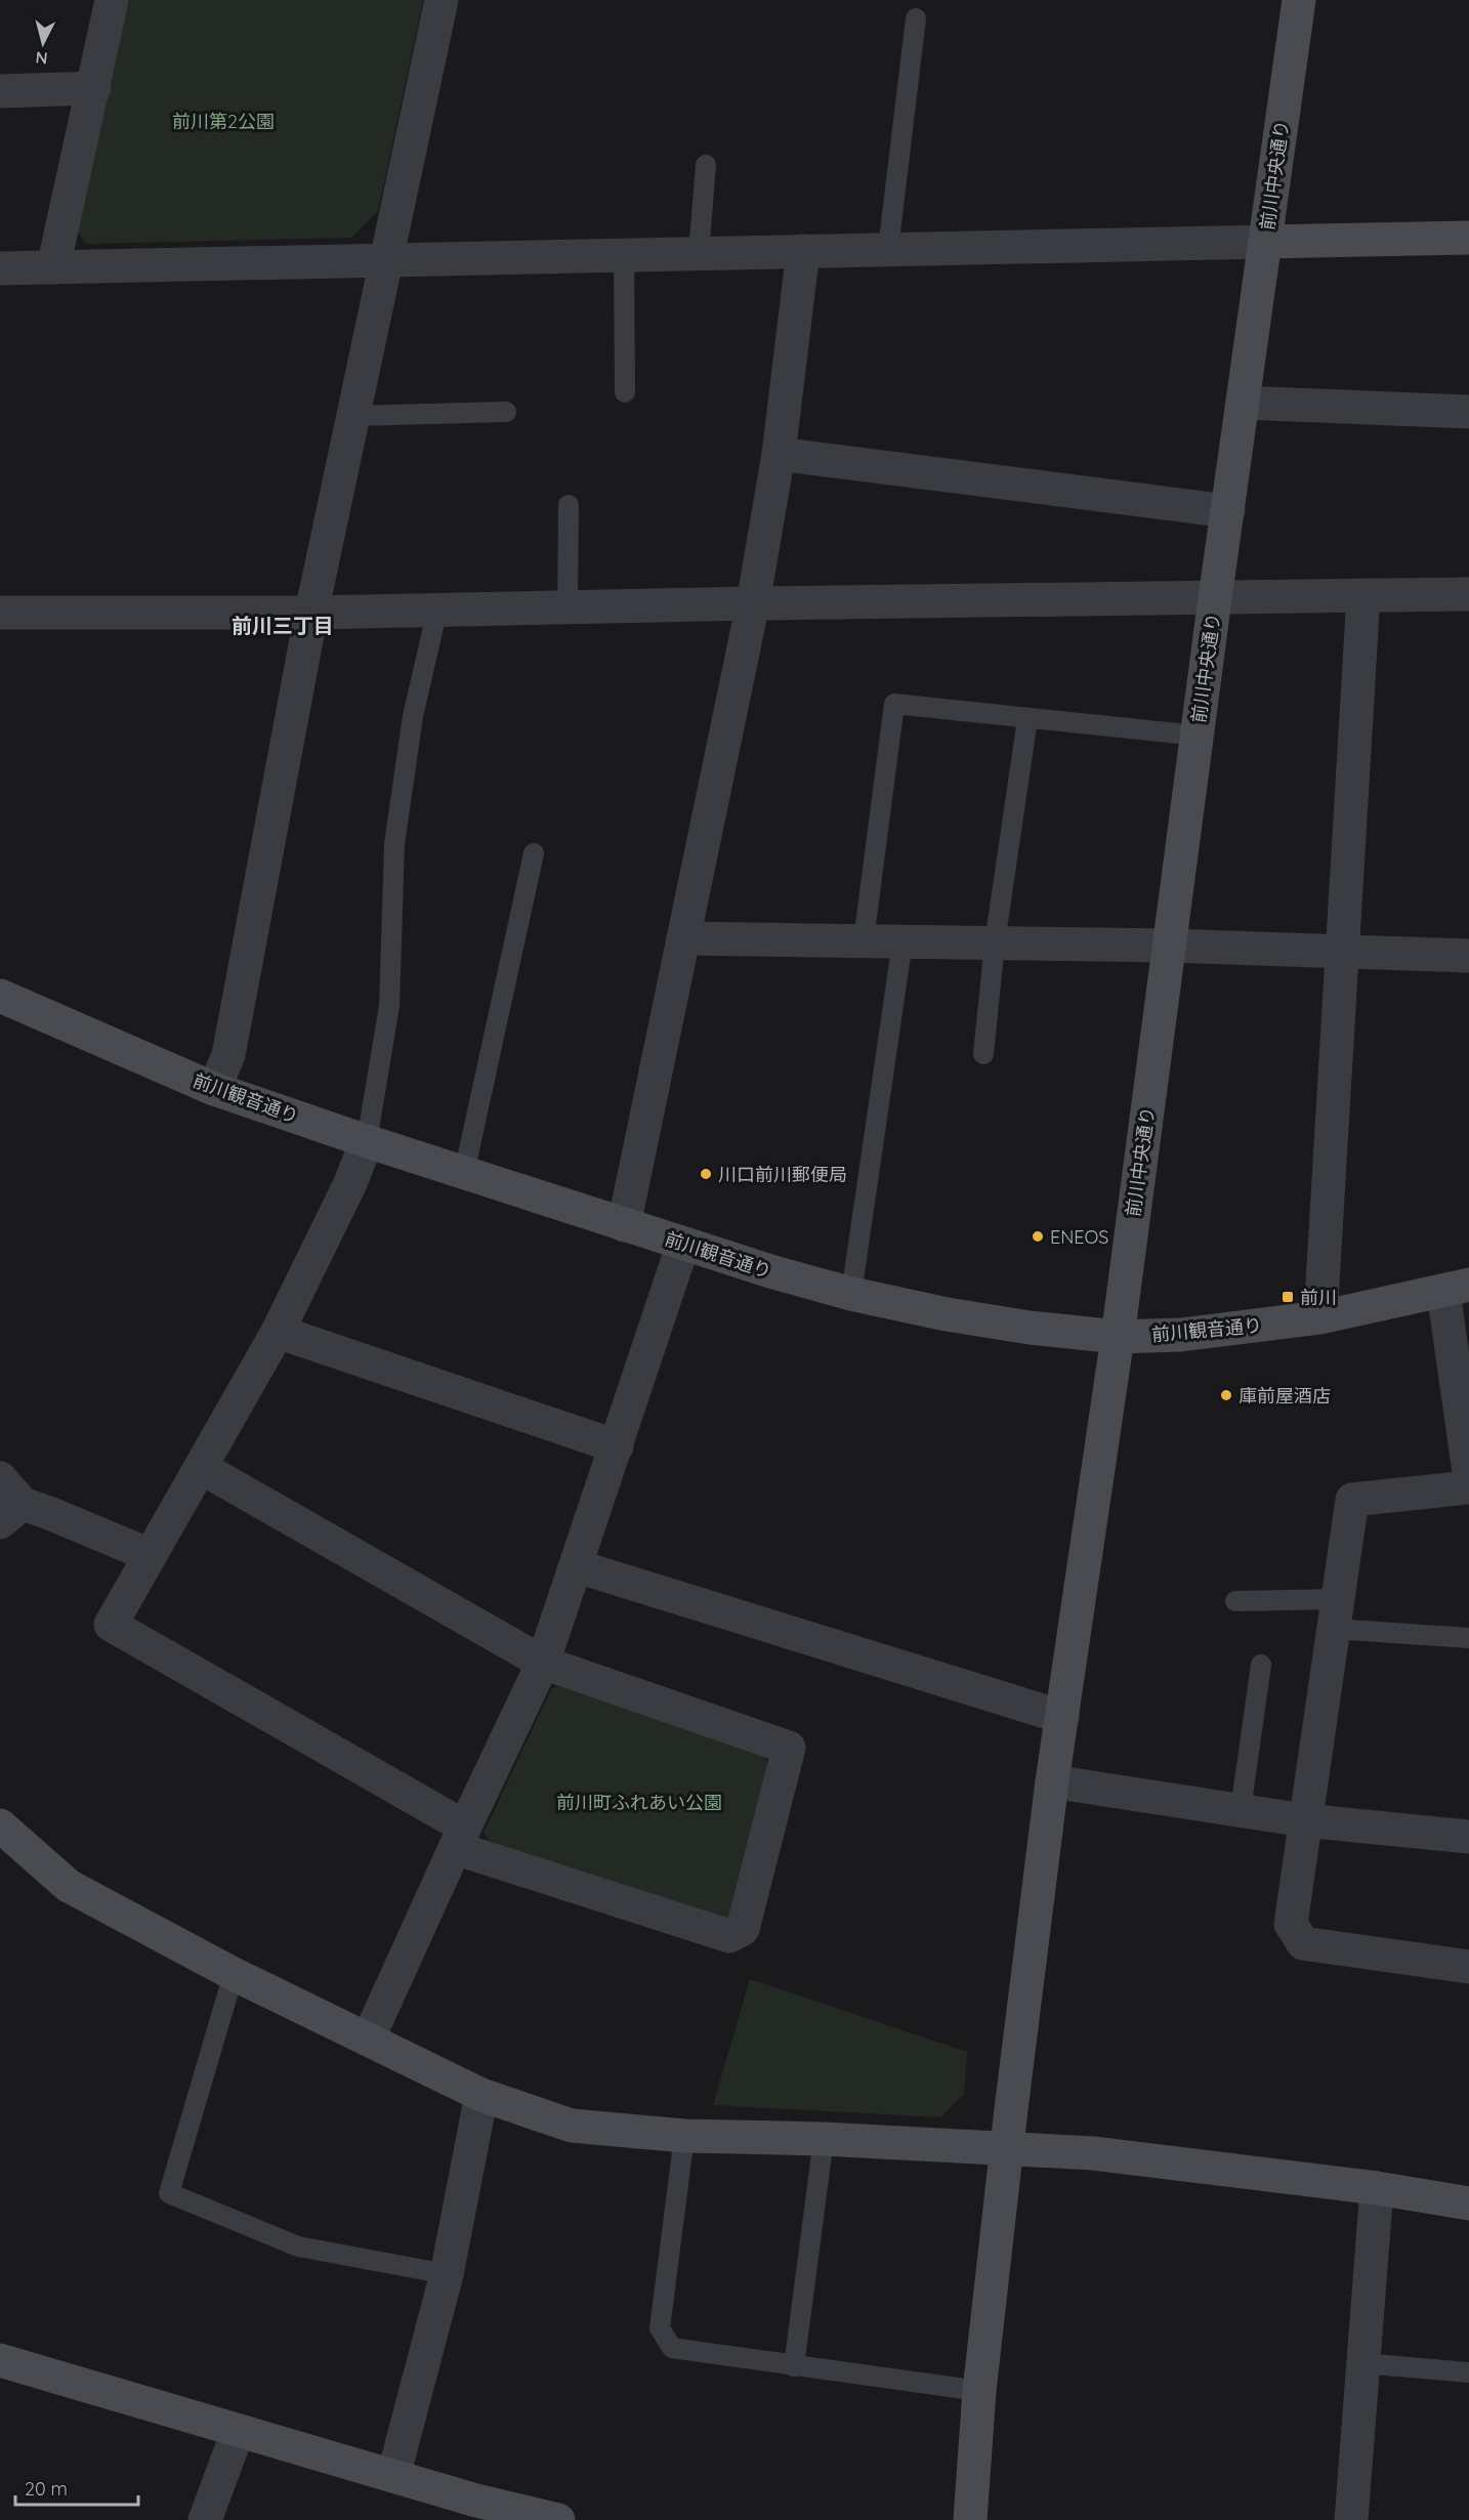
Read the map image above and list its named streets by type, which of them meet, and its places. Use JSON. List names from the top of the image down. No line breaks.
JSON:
{"streets":{"street":["前川中央通り","前川観音通り"]},"crossings":[["前川中央通り","前川観音通り"]],"districts":["前川三丁目"],"parks":["前川第2公園","前川町ふれあい公園"],"places":{"other":["川口前川郵便局","ENEOS","庫前屋酒店"],"transit":["前川"]},"scale_bar":"20 m","north":"bottom"}
